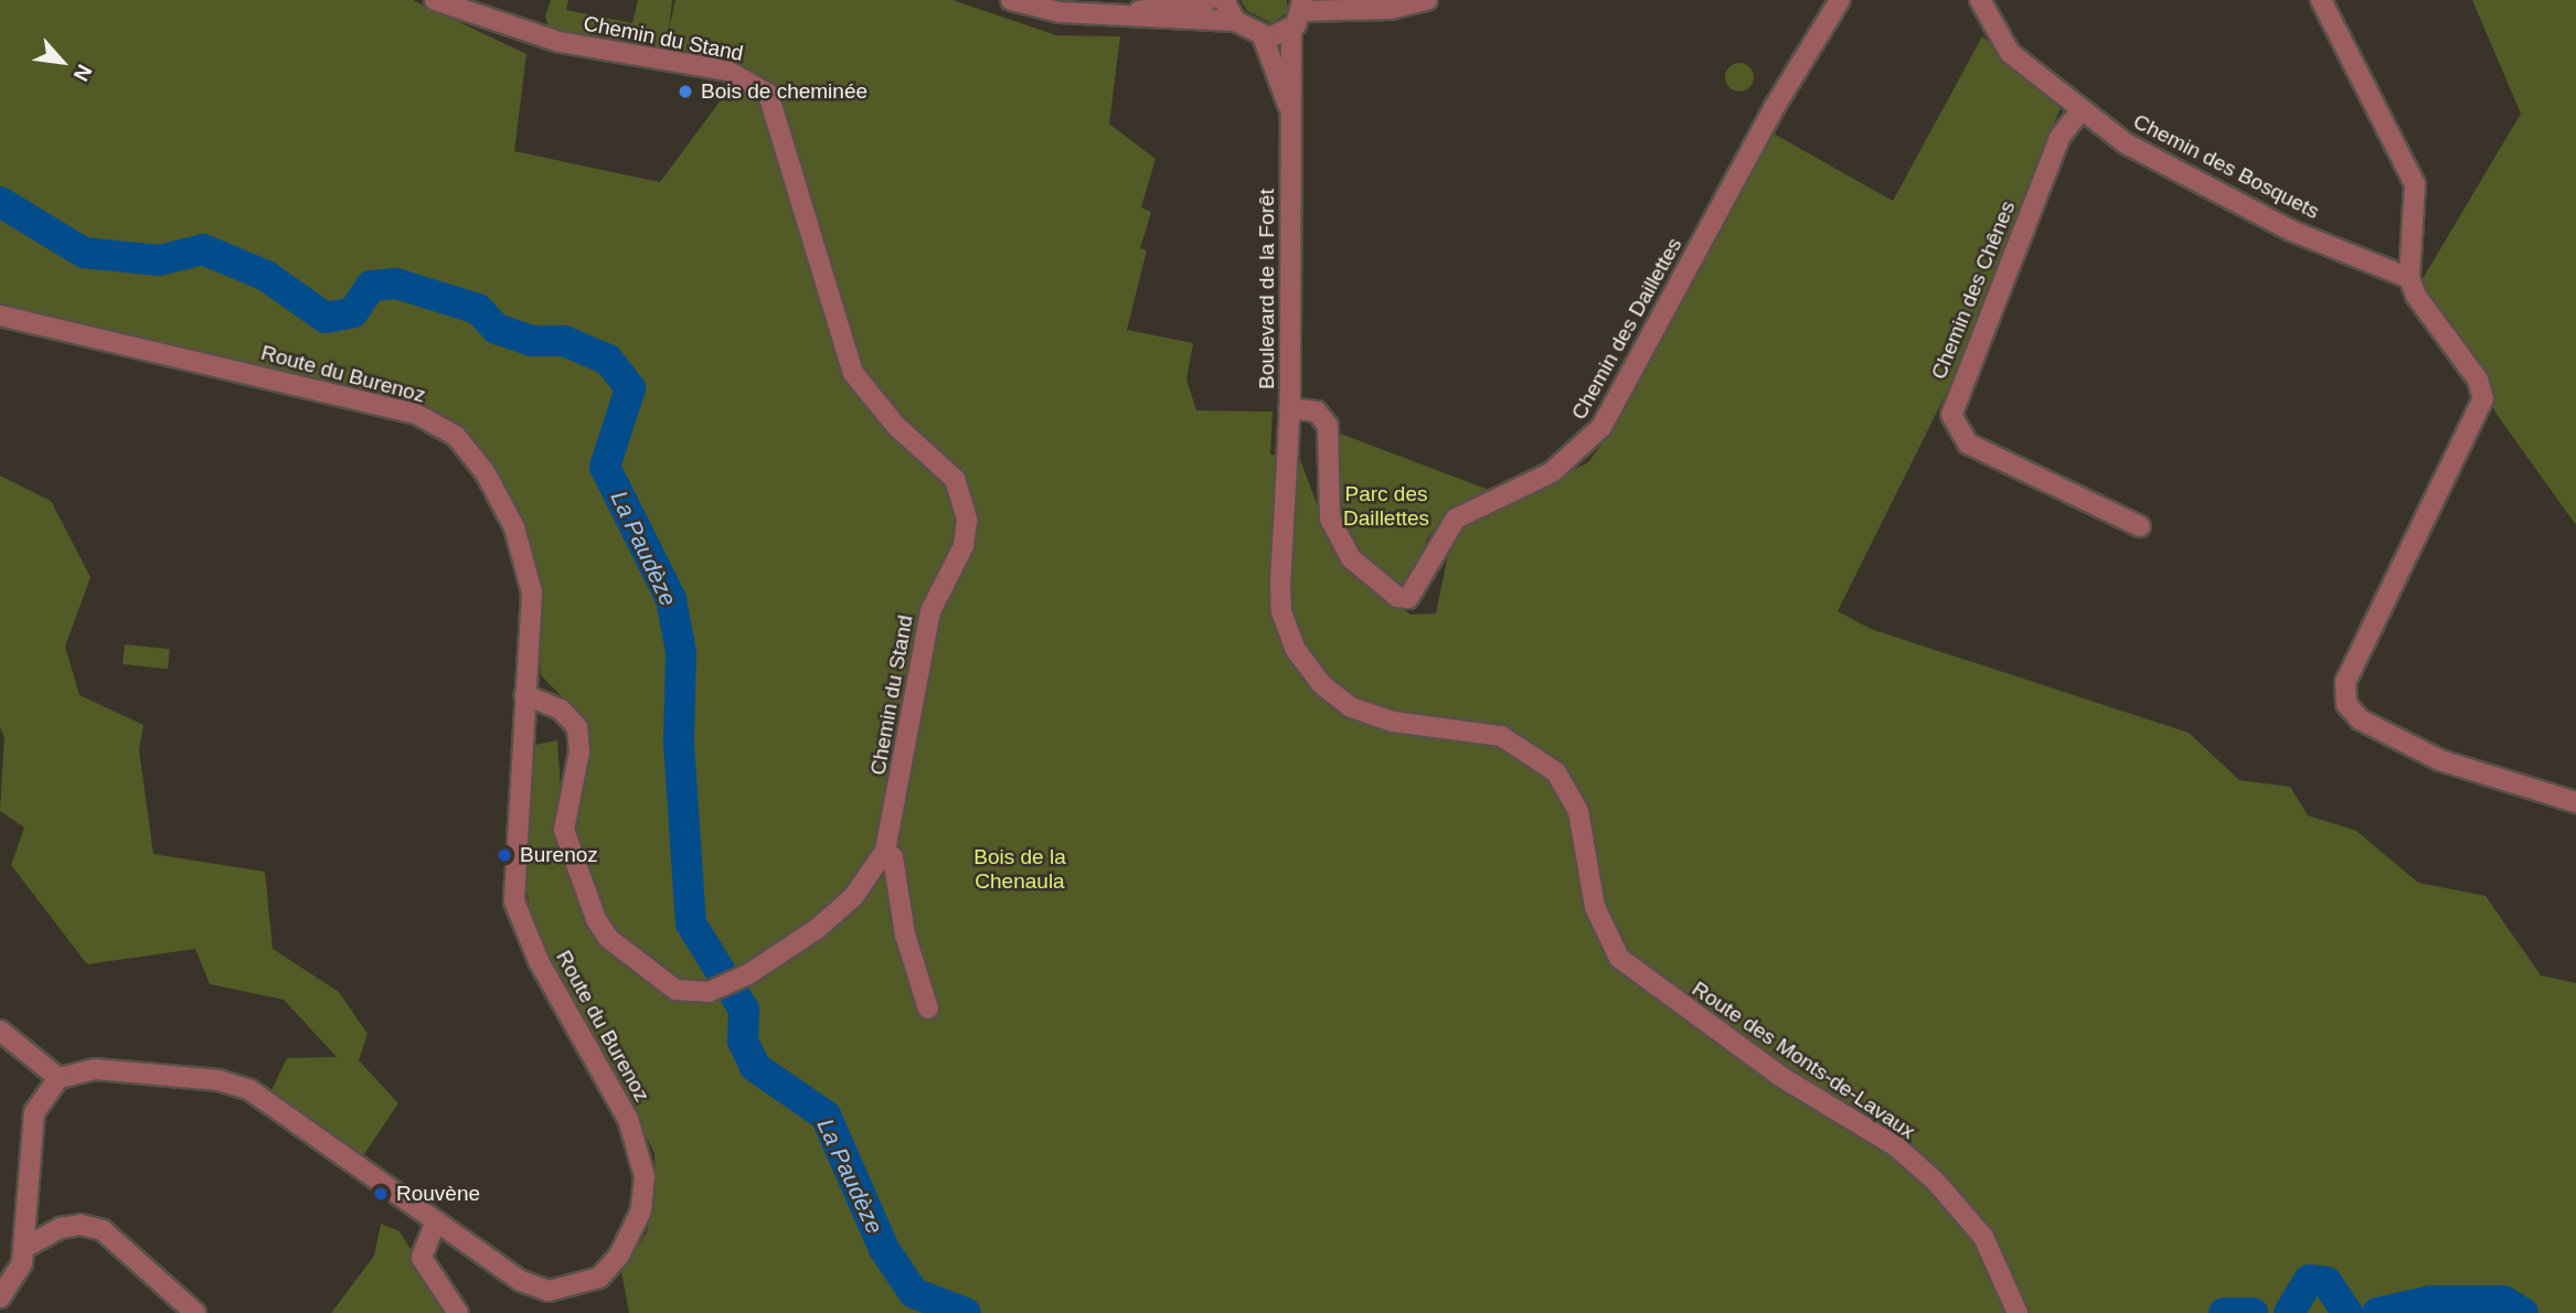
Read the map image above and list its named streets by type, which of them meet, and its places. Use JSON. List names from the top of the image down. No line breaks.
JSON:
{"streets":{"street":["Chemin du Stand","Chemin des Bosquets","Boulevard de la Forêt","Chemin des Chênes","Chemin des Daillettes","Route du Burenoz","Route des Monts-de-Lavaux"]},"crossings":[["Chemin du Stand","Route du Burenoz"],["Chemin des Bosquets","Chemin des Chênes"],["Boulevard de la Forêt","Chemin des Daillettes"],["Boulevard de la Forêt","Route des Monts-de-Lavaux"]],"water":["La Paudèze"],"parks":["Parc des Daillettes","Bois de la Chenaula"],"places":["Bois de cheminée","Burenoz","Rouvène"],"north":"bottom right"}
